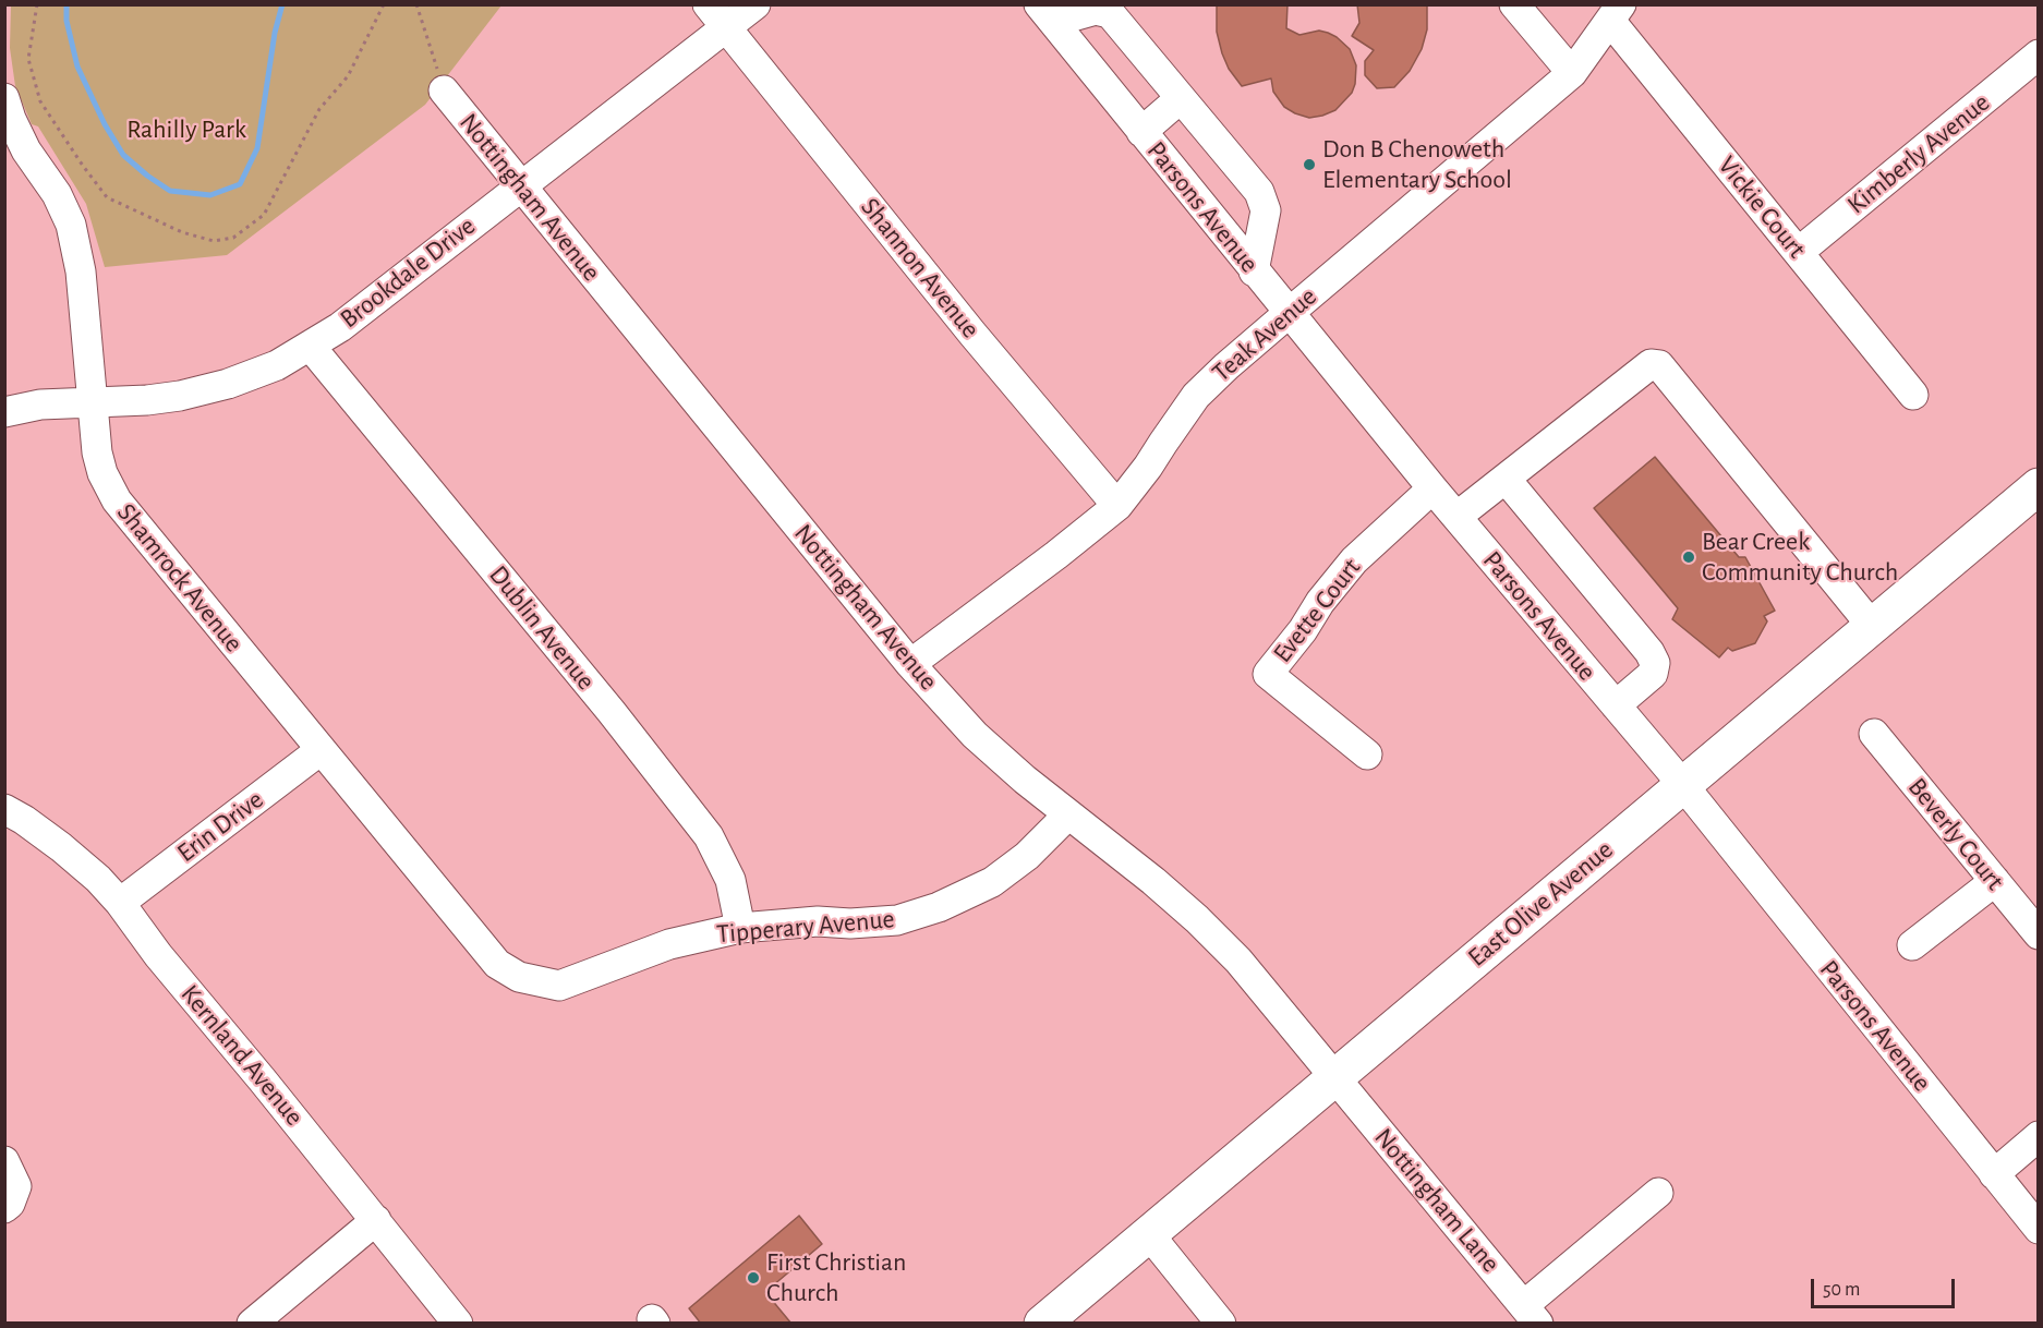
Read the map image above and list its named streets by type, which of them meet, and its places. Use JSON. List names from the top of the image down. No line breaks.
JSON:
{"streets":{"main road":["East Olive Avenue"],"street":["Kimberly Avenue","Nottingham Avenue","Parsons Avenue","Vickie Court","Shannon Avenue","Brookdale Drive","Teak Avenue","Shamrock Avenue","Evette Court","Dublin Avenue","Erin Drive","Beverly Court","Tipperary Avenue","Kernland Avenue","Nottingham Lane"]},"crossings":[["Kimberly Avenue","Vickie Court"],["Nottingham Avenue","Brookdale Drive"],["Nottingham Avenue","Teak Avenue"],["Nottingham Avenue","East Olive Avenue"],["Nottingham Avenue","Tipperary Avenue"],["Nottingham Avenue","Nottingham Lane"],["Parsons Avenue","Teak Avenue"],["Parsons Avenue","Evette Court"],["Parsons Avenue","East Olive Avenue"],["Vickie Court","Teak Avenue"],["Shannon Avenue","Brookdale Drive"],["Shannon Avenue","Teak Avenue"],["Brookdale Drive","Shamrock Avenue"],["Brookdale Drive","Dublin Avenue"],["Shamrock Avenue","Erin Drive"],["Shamrock Avenue","Tipperary Avenue"],["Dublin Avenue","Tipperary Avenue"],["Erin Drive","Kernland Avenue"],["East Olive Avenue","Nottingham Lane"]],"parks":["Rahilly Park"],"places":["Don B Chenoweth Elementary School","Bear Creek Community Church","First Christian Church"],"scale_bar":"50 m"}
